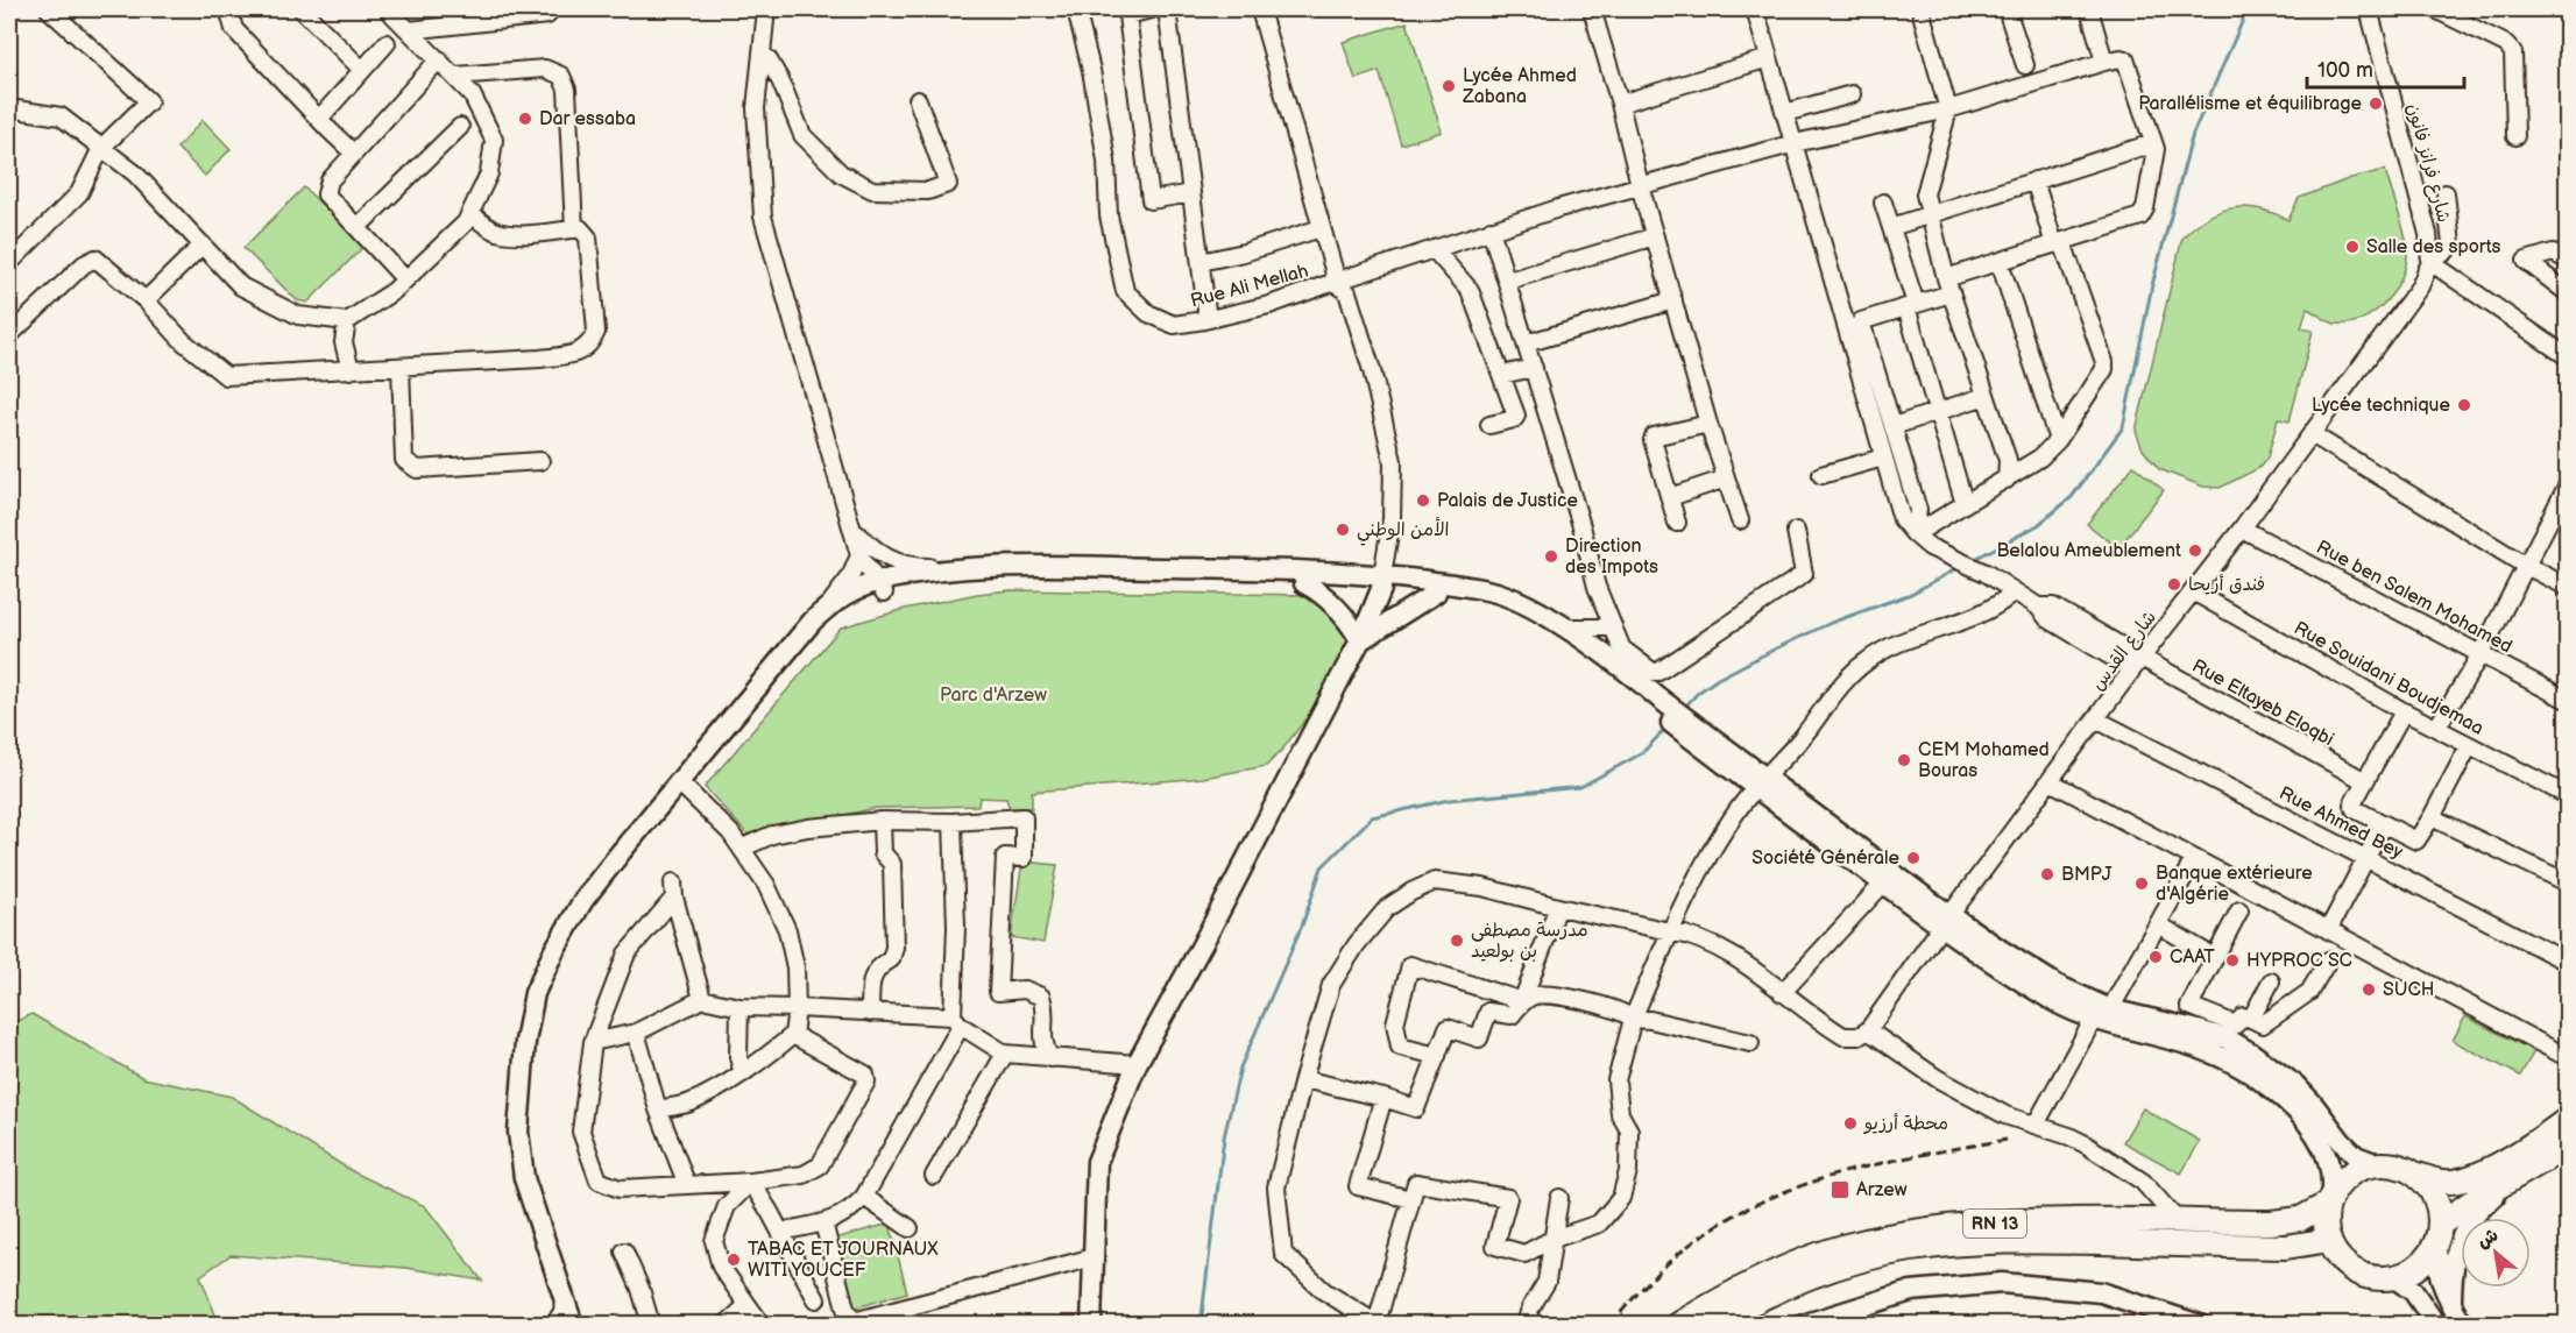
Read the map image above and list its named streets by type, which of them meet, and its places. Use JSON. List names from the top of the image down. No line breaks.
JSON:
{"streets":{"highway":["RN 13"],"street":["شارع فرانز فانون","Rue Ali Mellah","Rue ben Salem Mohamed","شارع القدس","Rue Souidani Boudjemaa","Rue Eltayeb Eloqbi","Rue Ahmed Bey"]},"crossings":[["شارع فرانز فانون","شارع القدس"],["Rue ben Salem Mohamed","شارع القدس"],["شارع القدس","Rue Souidani Boudjemaa"],["شارع القدس","Rue Eltayeb Eloqbi"],["شارع القدس","Rue Ahmed Bey"]],"parks":["Parc d'Arzew"],"places":{"other":["Lycée Ahmed Zabana","Parallélisme et équilibrage","Dar essaba","Salle des sports","Lycée technique","Palais de Justice","الأمن الوطني","Belalou Ameublement","Direction des Impots","فندق أريحا","CEM Mohamed Bouras","Société Générale","BMPJ","Banque extérieure d'Algérie","مدرسة مصطفى بن بولعيد","CAAT","HYPROC SC","SUCH","محطة أرزيو","TABAC ET JOURNAUX WITI YOUCEF"],"transit":["Arzew"]},"scale_bar":"100 m","north":"top left"}
